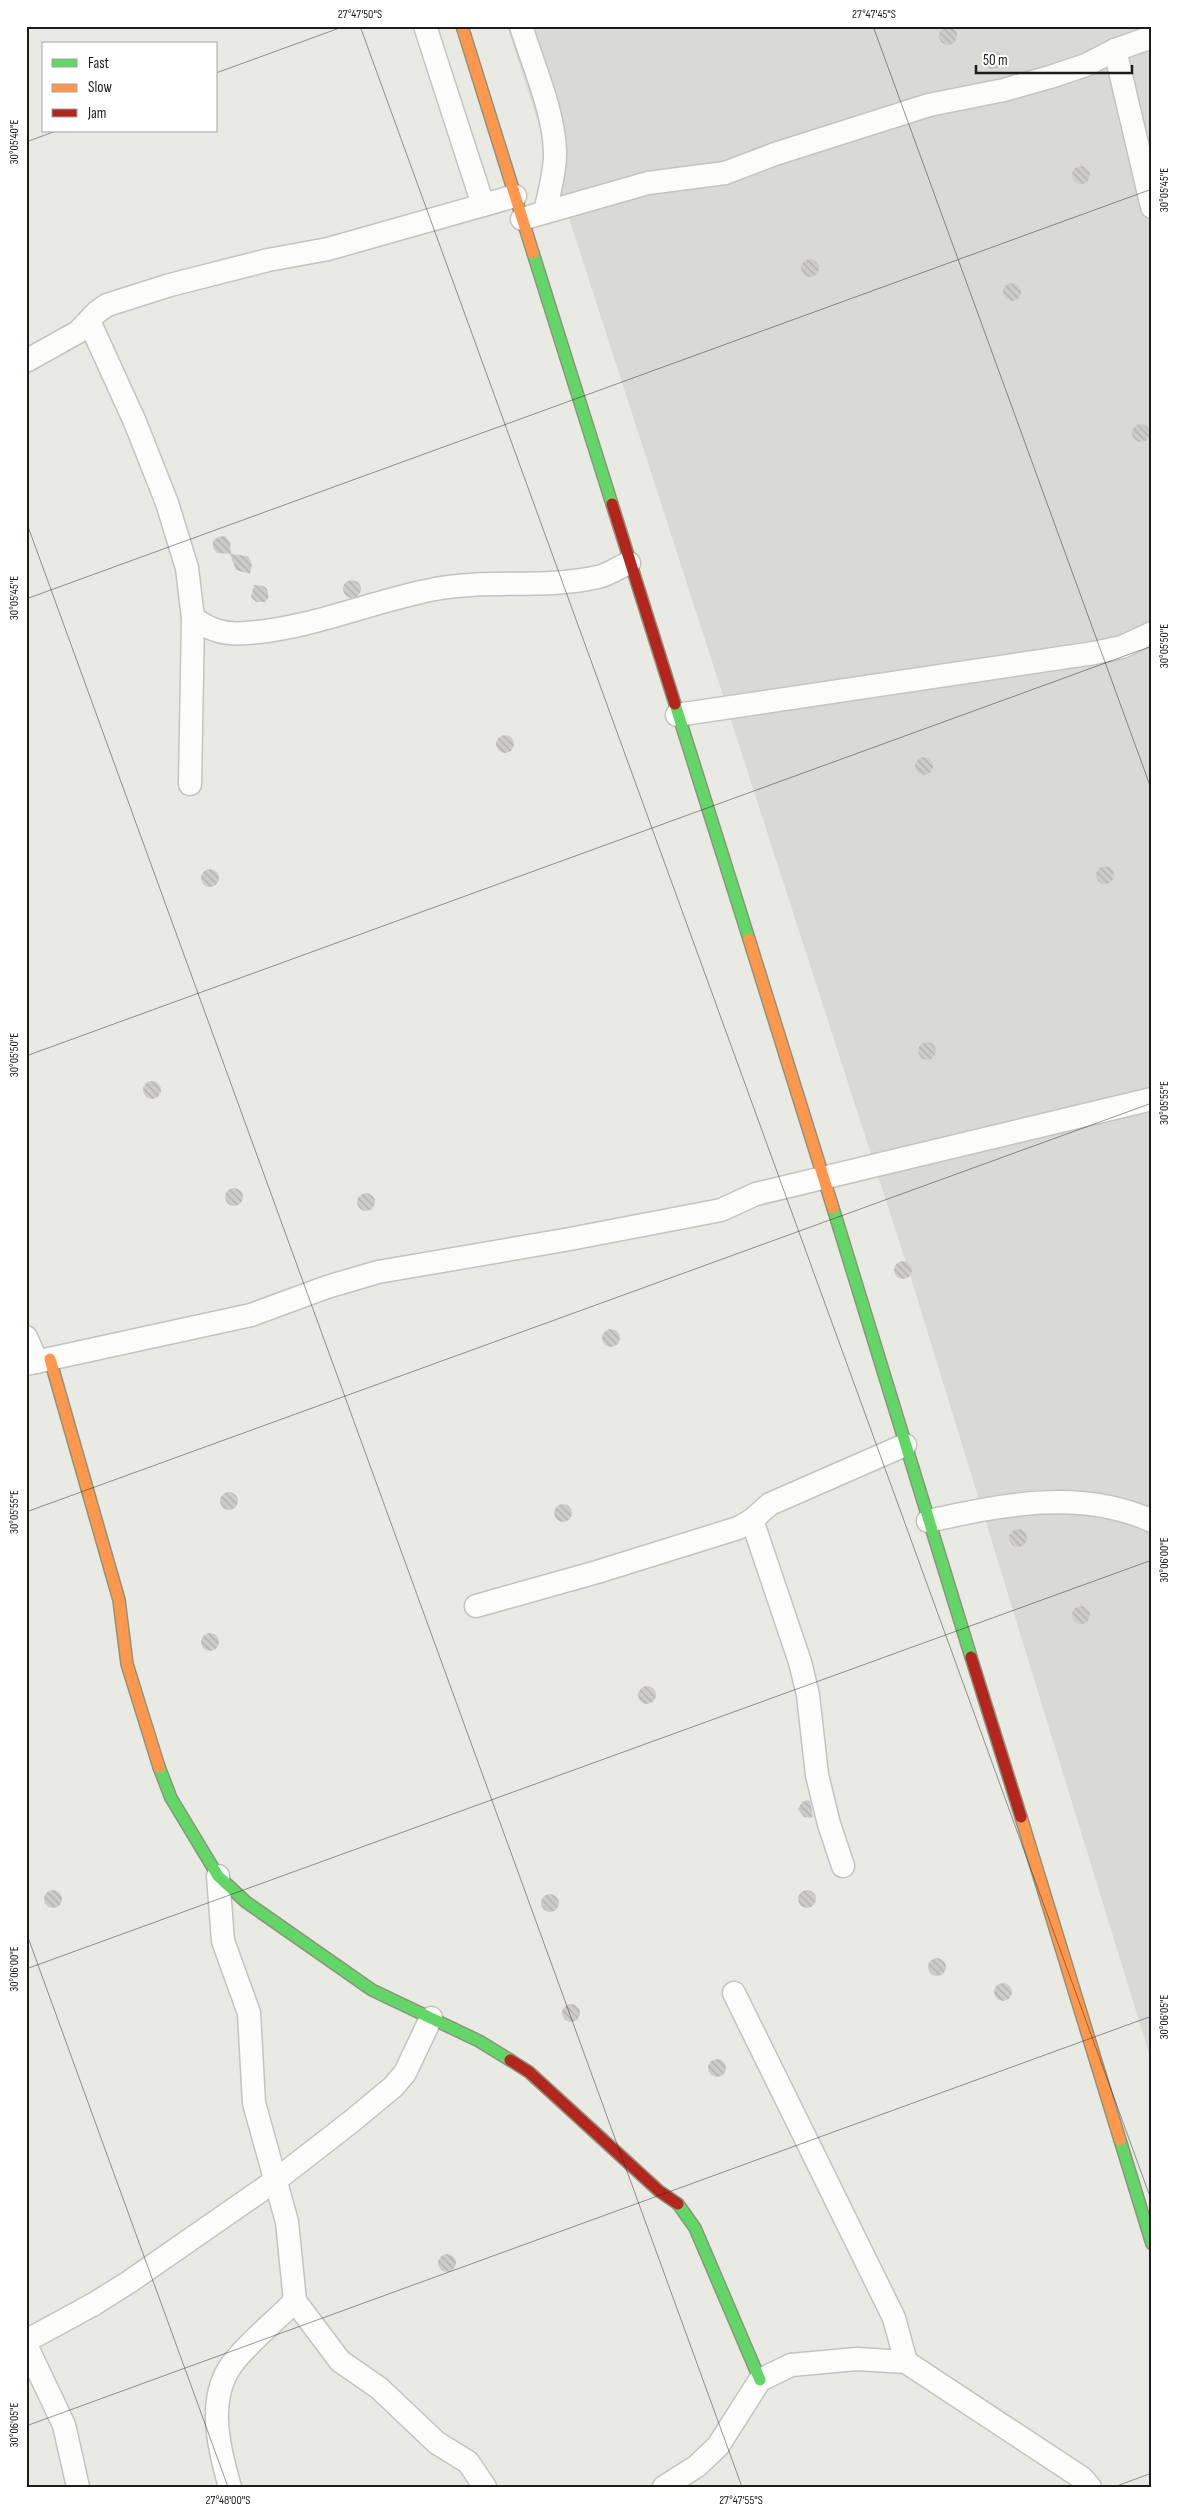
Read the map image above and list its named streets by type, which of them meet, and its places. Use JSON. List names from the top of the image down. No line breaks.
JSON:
{"legend":["Fast","Slow","Jam"],"scale_bar":"50 m","coordinates":["27°47'50\"S","27°47'45\"S","30°05'40\"E","30°05'45\"E","30°05'50\"E","30°05'55\"E","30°06'00\"E","30°06'05\"E","27°48'00\"S","27°47'55\"S"]}
